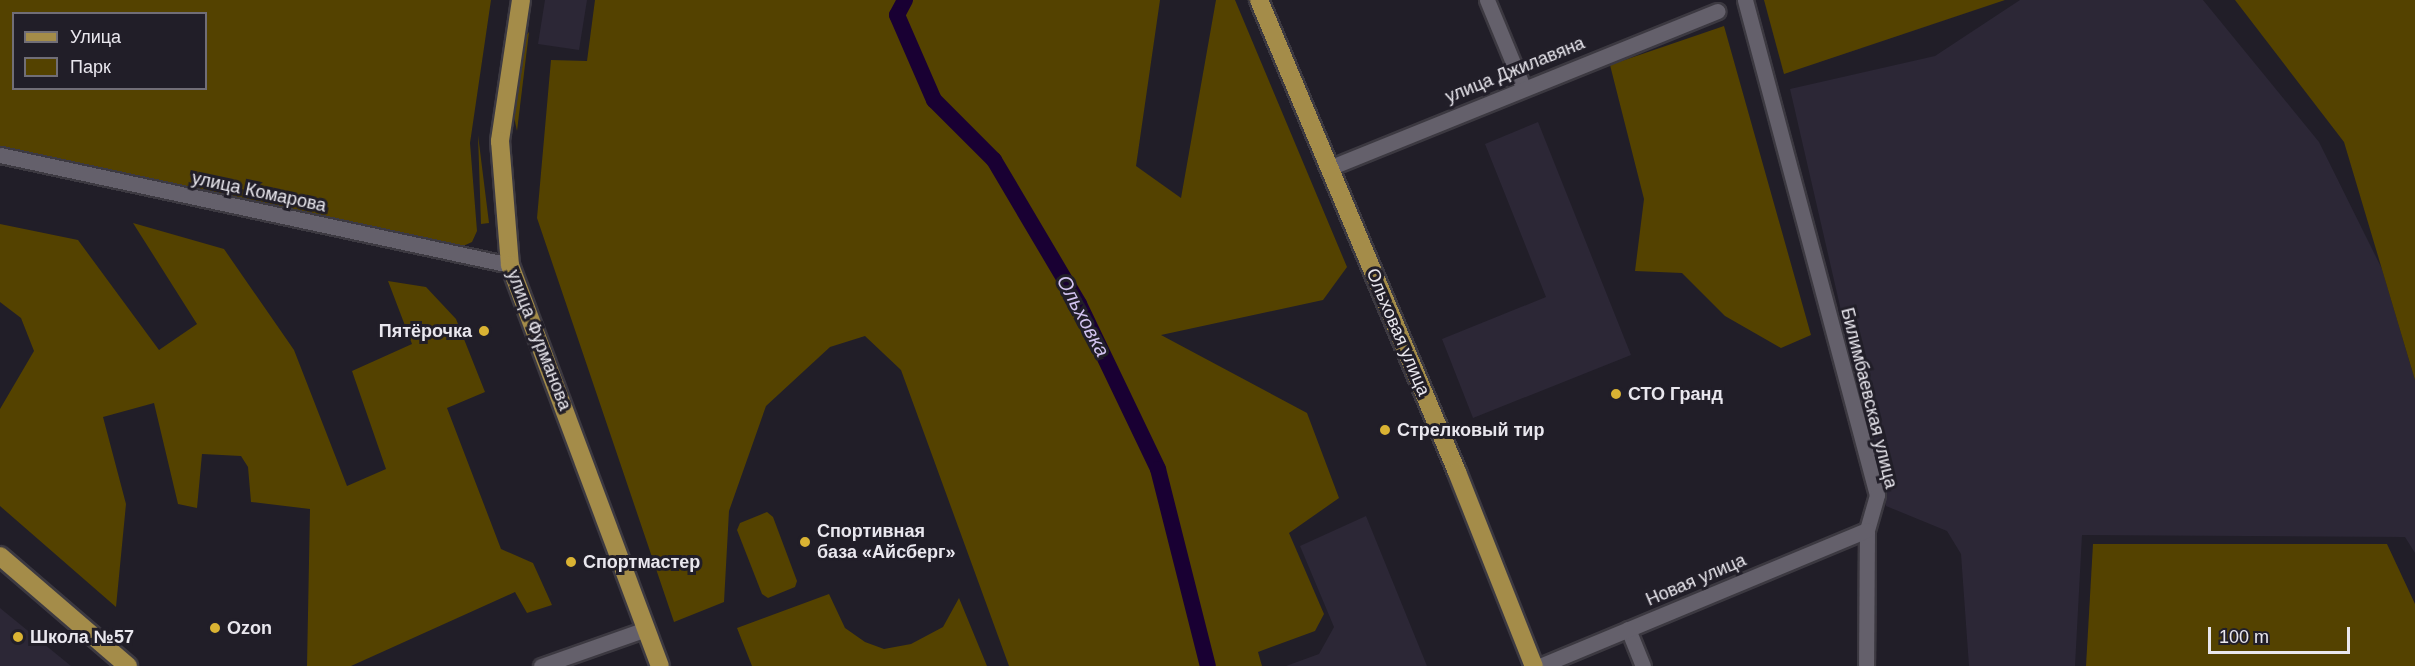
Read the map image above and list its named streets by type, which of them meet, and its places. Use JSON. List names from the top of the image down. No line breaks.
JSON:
{"streets":{"main road":["Ольховая улица","улица Фурманова"],"street":["улица Джилавяна","улица Комарова","Билимбаевская улица","Новая улица"]},"crossings":[["улица Джилавяна","Ольховая улица"],["улица Комарова","улица Фурманова"],["Билимбаевская улица","Новая улица"]],"water":["Ольховка"],"places":["Пятёрочка","СТО Гранд","Стрелковый тир","Спортивная база «Айсберг»","Спортмастер","Ozon","Школа №57"],"legend":["Улица","Парк"],"scale_bar":"100 m"}
